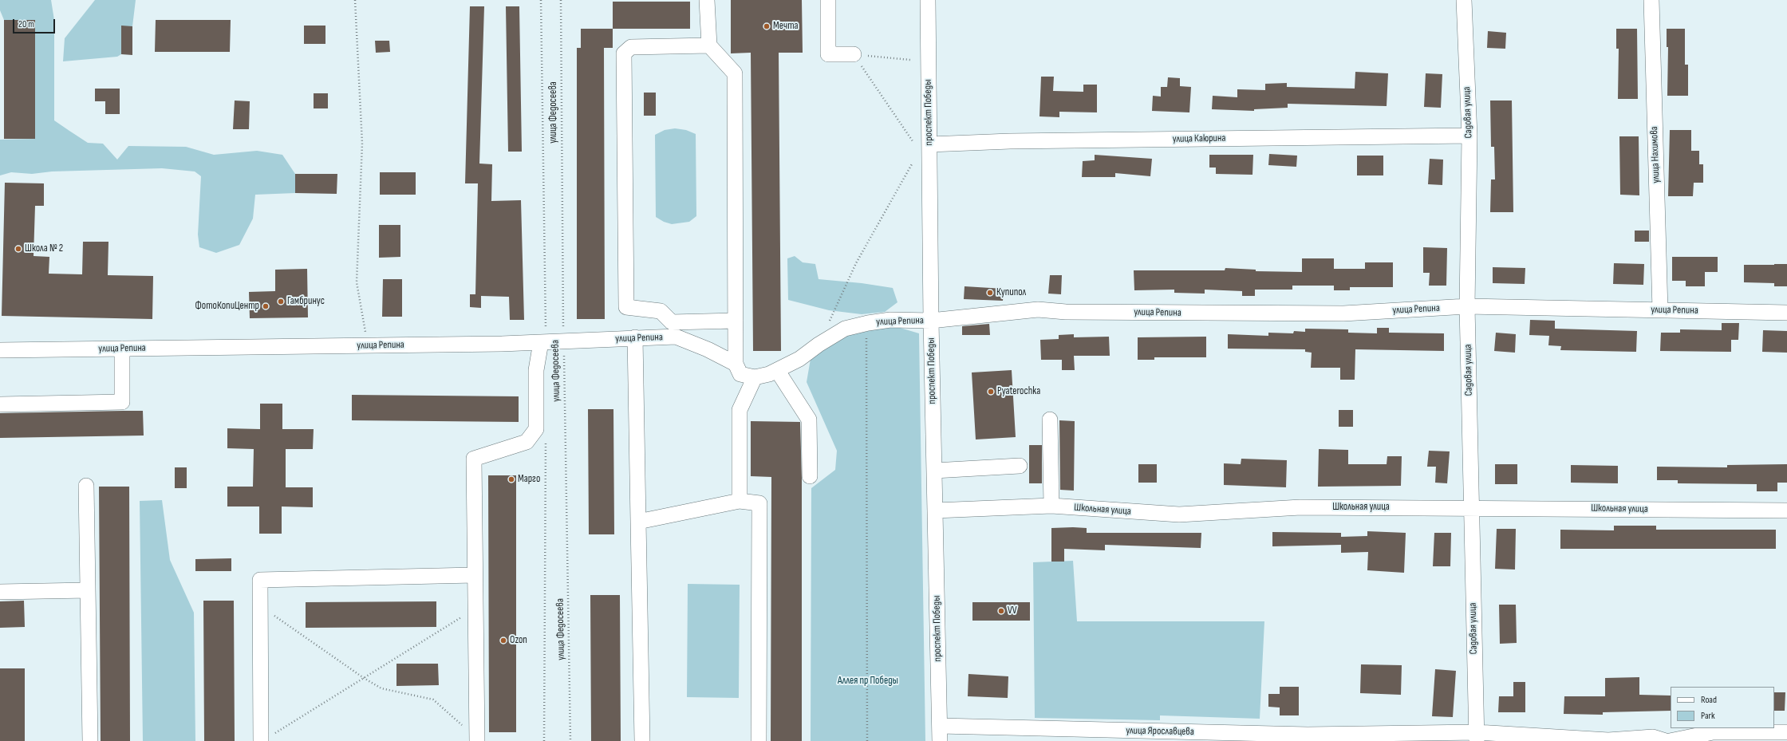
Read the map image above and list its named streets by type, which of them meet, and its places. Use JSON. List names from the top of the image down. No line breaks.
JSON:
{"streets":{"street":["проспект Победы","Садовая улица","улица Каюрина","улица Нахимова","улица Репина","Школьная улица","улица Ярославцева"],"path":["улица Федосеева"]},"crossings":[["улица Федосеева","улица Репина"],["проспект Победы","улица Каюрина"],["проспект Победы","улица Репина"],["проспект Победы","Школьная улица"],["проспект Победы","улица Ярославцева"],["Садовая улица","улица Каюрина"],["Садовая улица","улица Репина"],["Садовая улица","Школьная улица"],["Садовая улица","улица Ярославцева"],["улица Нахимова","улица Репина"]],"parks":["Аллея пр Победы"],"places":["Мечта","Школа № 2","Купипол","Гамбринус","ФотоКопиЦентр","Pyaterochka","Марго","VV","Ozon"],"legend":["Road","Park"],"scale_bar":"20 m"}
